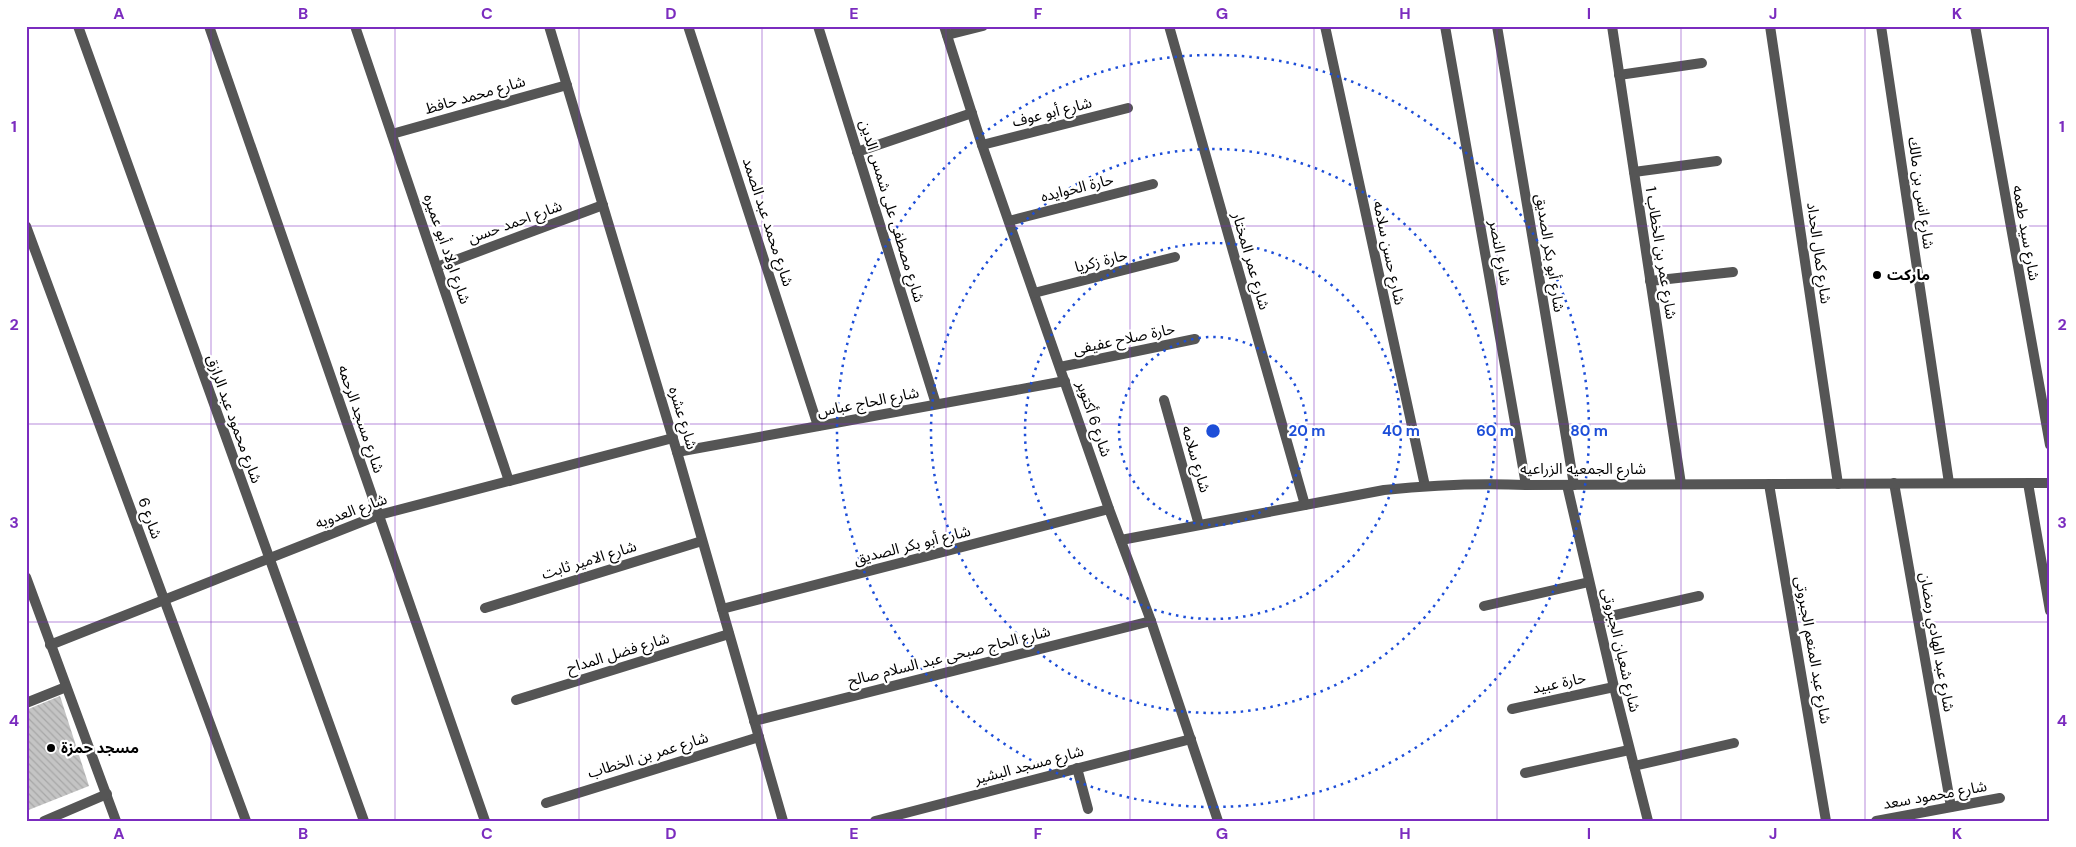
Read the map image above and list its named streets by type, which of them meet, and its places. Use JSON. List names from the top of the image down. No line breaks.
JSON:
{"streets":{"street":["شارع محمد حافظ","شارع أبو عوف","حارة الحوايده","شارع انس بن مالك","شارع مصطفى على شمس الدين","شارع احمد حسن","شارع محمد عبد الصمد","شارع سيد طعمه","شارع اولاد أبو عميره","شارع حسن سلامه","شارع النصر","شارع أبو بكر الصديق","شارع عمر بن الخطاب 1","شارع كمال الحداد","حارة زكريا","شارع عمر المختار","حارة صلاح عفيفى","شارع الحاج عباس","شارع عشره","شارع محمود عبد الرازق","شارع مسجد الرحمه","شارع 6 أكتوبر","شارع سلامه","شارع الجمعيه الزراعيه","شارع العدويه","شارع 6","شارع الامير ثابت","شارع عبد الهادي رمضان","شارع شعبان الجبروتى","شارع عبد المنعم الجبروتى","شارع فضل المداح","شارع الحاج صبحى عبد السلام صالح","حارة عبيد","شارع عمر بن الخطاب","شارع مسجد البشير","شارع محمود سعد"]},"crossings":[["شارع محمد حافظ","شارع اولاد أبو عميره"],["شارع محمد حافظ","شارع عشره"],["شارع أبو عوف","شارع 6 أكتوبر"],["حارة الحوايده","شارع 6 أكتوبر"],["شارع انس بن مالك","شارع الجمعيه الزراعيه"],["شارع مصطفى على شمس الدين","شارع الحاج عباس"],["شارع احمد حسن","شارع اولاد أبو عميره"],["شارع احمد حسن","شارع عشره"],["شارع محمد عبد الصمد","شارع الحاج عباس"],["شارع اولاد أبو عميره","شارع العدويه"],["شارع حسن سلامه","شارع الجمعيه الزراعيه"],["شارع النصر","شارع الجمعيه الزراعيه"],["شارع أبو بكر الصديق","شارع عشره"],["شارع أبو بكر الصديق","شارع 6 أكتوبر"],["شارع أبو بكر الصديق","شارع الجمعيه الزراعيه"],["شارع أبو بكر الصديق","شارع شعبان الجبروتى"],["شارع عمر بن الخطاب 1","شارع الجمعيه الزراعيه"],["شارع كمال الحداد","شارع الجمعيه الزراعيه"],["حارة زكريا","شارع 6 أكتوبر"],["شارع عمر المختار","شارع الجمعيه الزراعيه"],["حارة صلاح عفيفى","شارع 6 أكتوبر"],["شارع الحاج عباس","شارع عشره"],["شارع الحاج عباس","شارع 6 أكتوبر"],["شارع عشره","شارع العدويه"],["شارع عشره","شارع الامير ثابت"],["شارع عشره","شارع فضل المداح"],["شارع عشره","شارع الحاج صبحى عبد السلام صالح"],["شارع عشره","شارع عمر بن الخطاب"],["شارع محمود عبد الرازق","شارع العدويه"],["شارع مسجد الرحمه","شارع العدويه"],["شارع 6 أكتوبر","شارع الجمعيه الزراعيه"],["شارع 6 أكتوبر","شارع الحاج صبحى عبد السلام صالح"],["شارع 6 أكتوبر","شارع مسجد البشير"],["شارع سلامه","شارع الجمعيه الزراعيه"],["شارع الجمعيه الزراعيه","شارع عبد الهادي رمضان"],["شارع الجمعيه الزراعيه","شارع شعبان الجبروتى"],["شارع الجمعيه الزراعيه","شارع عبد المنعم الجبروتى"],["شارع العدويه","شارع 6"],["شارع عبد الهادي رمضان","شارع محمود سعد"],["شارع شعبان الجبروتى","حارة عبيد"]],"places":["ماركت","مسجد حمزة"],"grid":{"columns":["A","B","C","D","E","F","G","H","I","J","K"],"rows":["1","2","3","4"]},"rings":["20 m","40 m","60 m","80 m"]}
